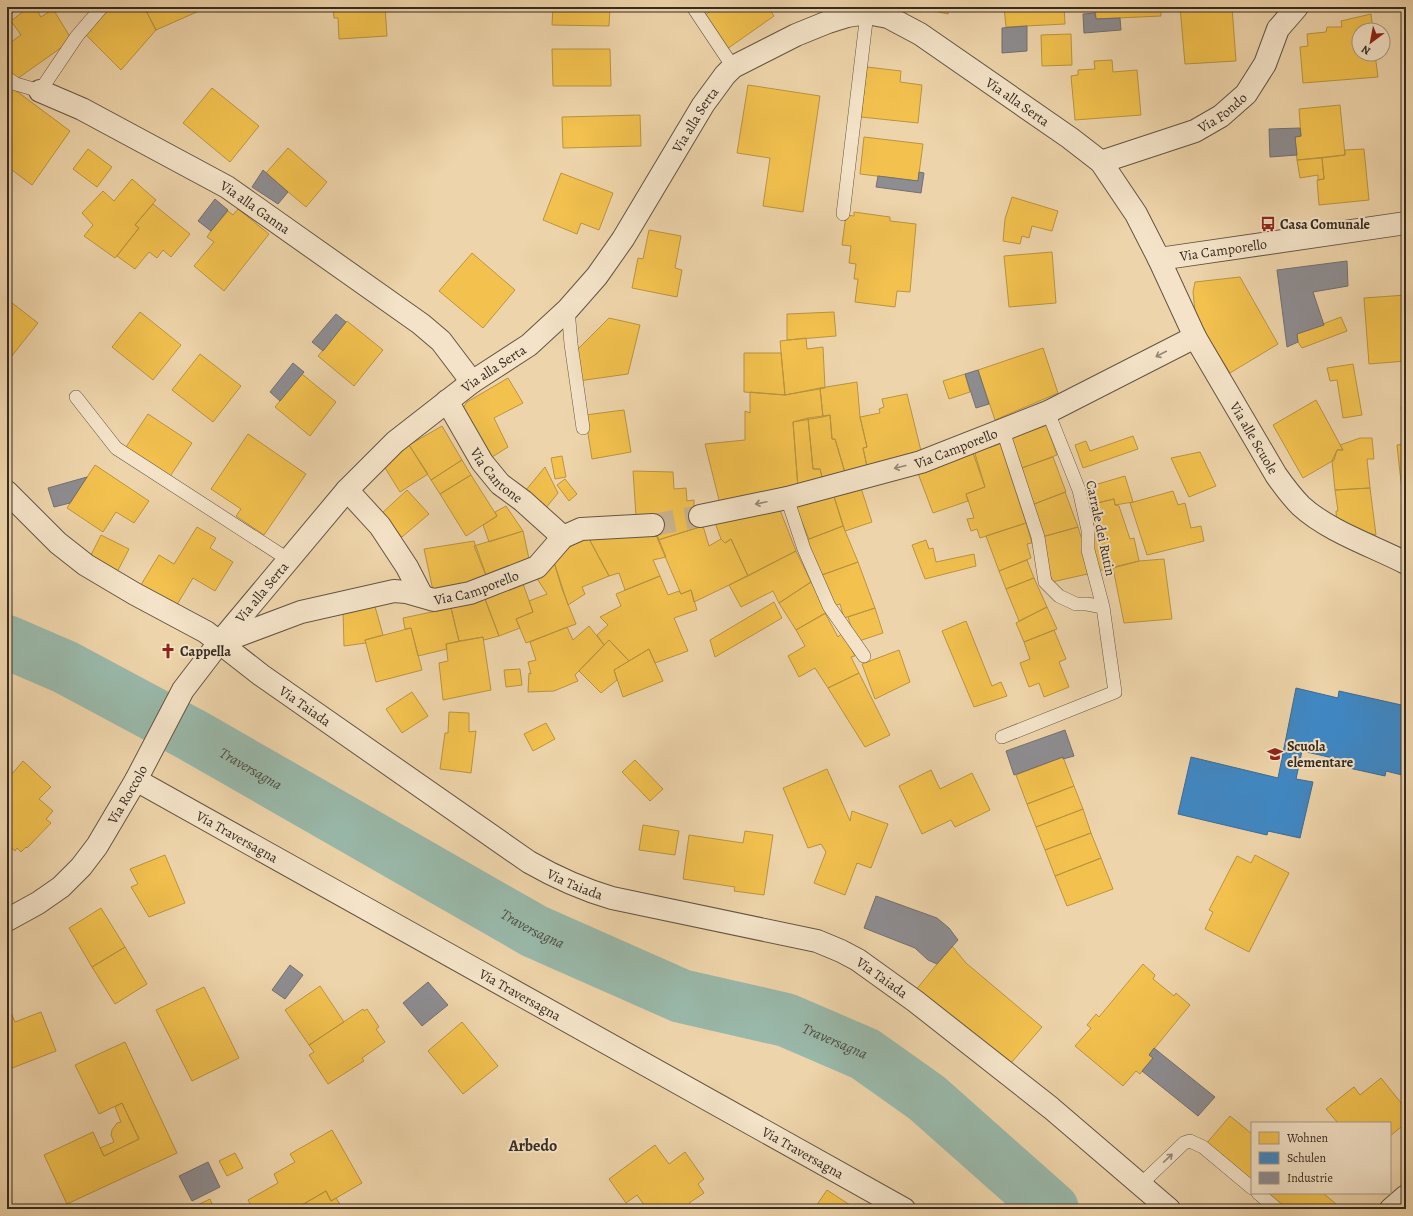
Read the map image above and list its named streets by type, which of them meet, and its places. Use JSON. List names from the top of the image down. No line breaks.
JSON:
{"streets":{"street":["Via alla Serta","Via Fondo","Via alla Ganna","Via Camporello","Via alle Scuole","Via Cantone","Via Taiada","Via Roccolo","Via Traversagna"],"lane":["Carrale dei Rutin"]},"crossings":[["Via alla Serta","Via Fondo"],["Via alla Serta","Via alla Ganna"],["Via alla Serta","Via Camporello"],["Via alla Serta","Via alle Scuole"],["Via alla Serta","Via Cantone"],["Via alla Serta","Via Taiada"],["Via alla Serta","Via Roccolo"],["Via Camporello","Via alle Scuole"],["Via Camporello","Via Cantone"],["Via Camporello","Carrale dei Rutin"],["Via Camporello","Via Taiada"],["Via Camporello","Via Roccolo"],["Via Taiada","Via Roccolo"],["Via Roccolo","Via Traversagna"]],"one_way":["Via Camporello"],"districts":["Arbedo"],"water":["Traversagna"],"places":{"bus stop":["Casa Comunale"],"church":["Cappella"],"school or university":["Scuola elementare"]},"legend":["Wohnen","Schulen","Industrie"],"north":"bottom left"}
